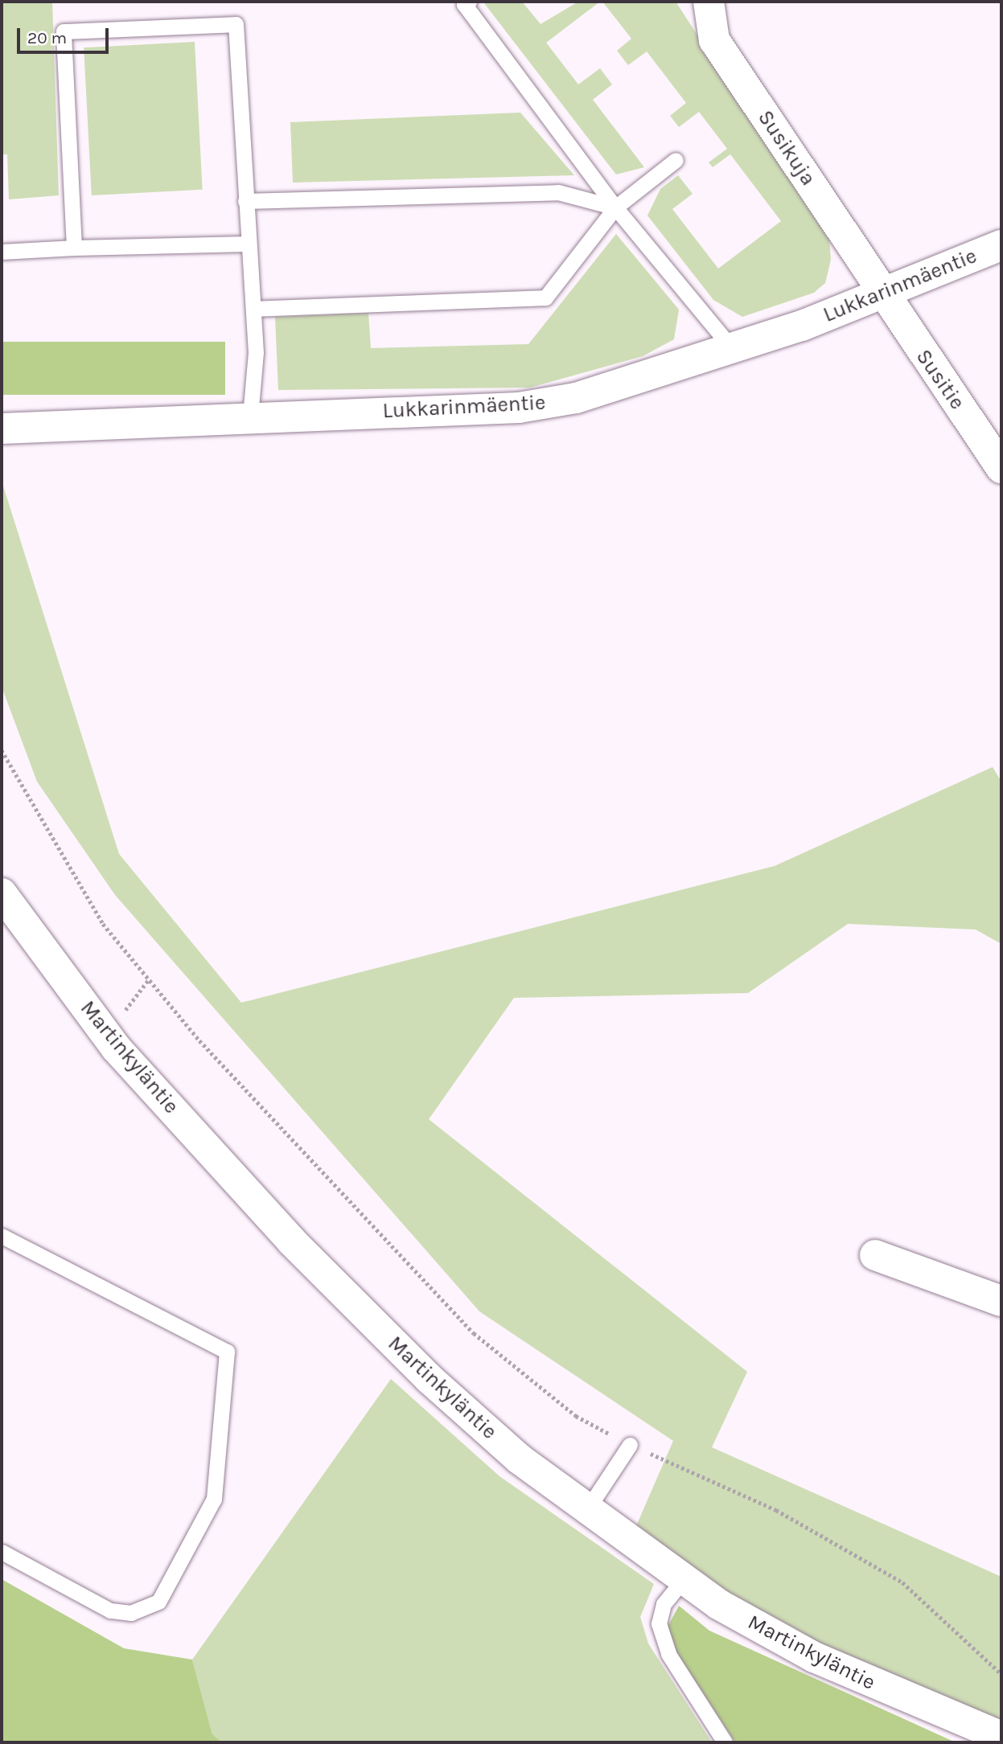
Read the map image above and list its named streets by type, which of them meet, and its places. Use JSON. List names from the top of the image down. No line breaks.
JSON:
{"streets":{"street":["Susikuja","Lukkarinmäentie","Susitie","Martinkyläntie"]},"crossings":[["Susikuja","Lukkarinmäentie"],["Susikuja","Susitie"],["Lukkarinmäentie","Susitie"]],"scale_bar":"20 m"}
